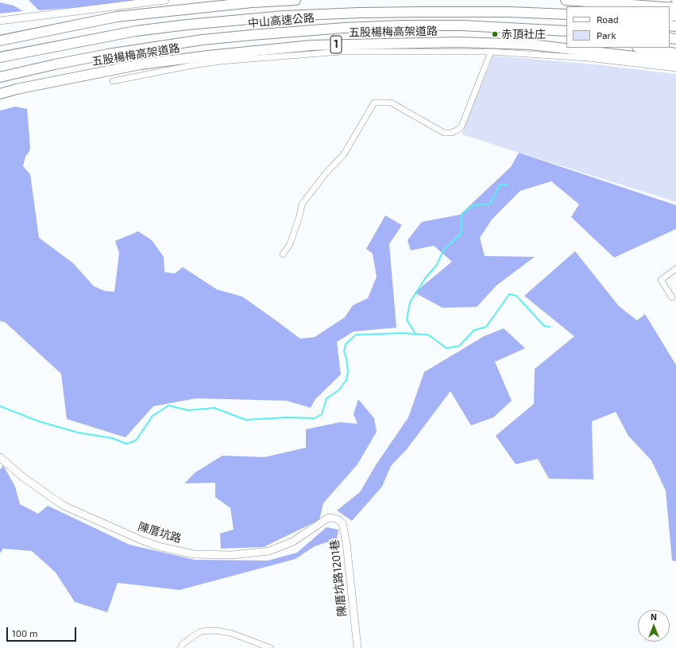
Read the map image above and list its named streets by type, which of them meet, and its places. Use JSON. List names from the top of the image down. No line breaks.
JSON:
{"streets":{"highway":["中山高速公路","五股楊梅高架道路","1"],"street":["陳厝坑路","陳厝坑路1201巷"]},"crossings":[["陳厝坑路","陳厝坑路1201巷"]],"places":["赤頂社庄"],"legend":["Road","Park"],"scale_bar":"100 m","north":"top"}
